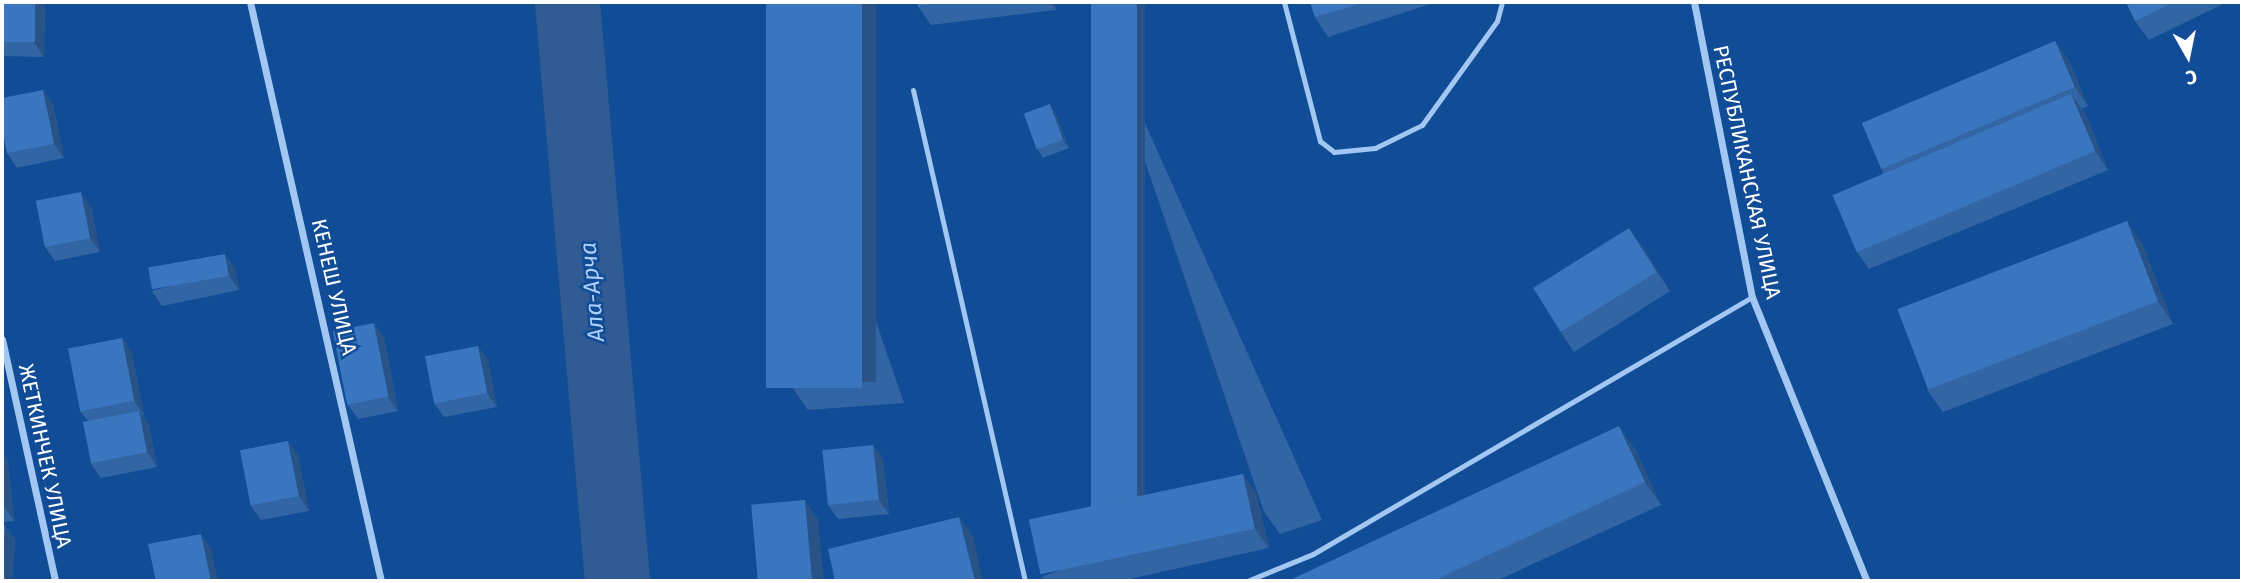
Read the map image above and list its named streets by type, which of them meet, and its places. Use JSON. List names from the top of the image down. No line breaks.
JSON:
{"streets":{"street":["РЕСПУБЛИКАНСКАЯ УЛИЦА","КЕНЕШ УЛИЦА","ЖЕТКИНЧЕК УЛИЦА"]},"water":["Ала-Арча"],"north":"bottom"}
